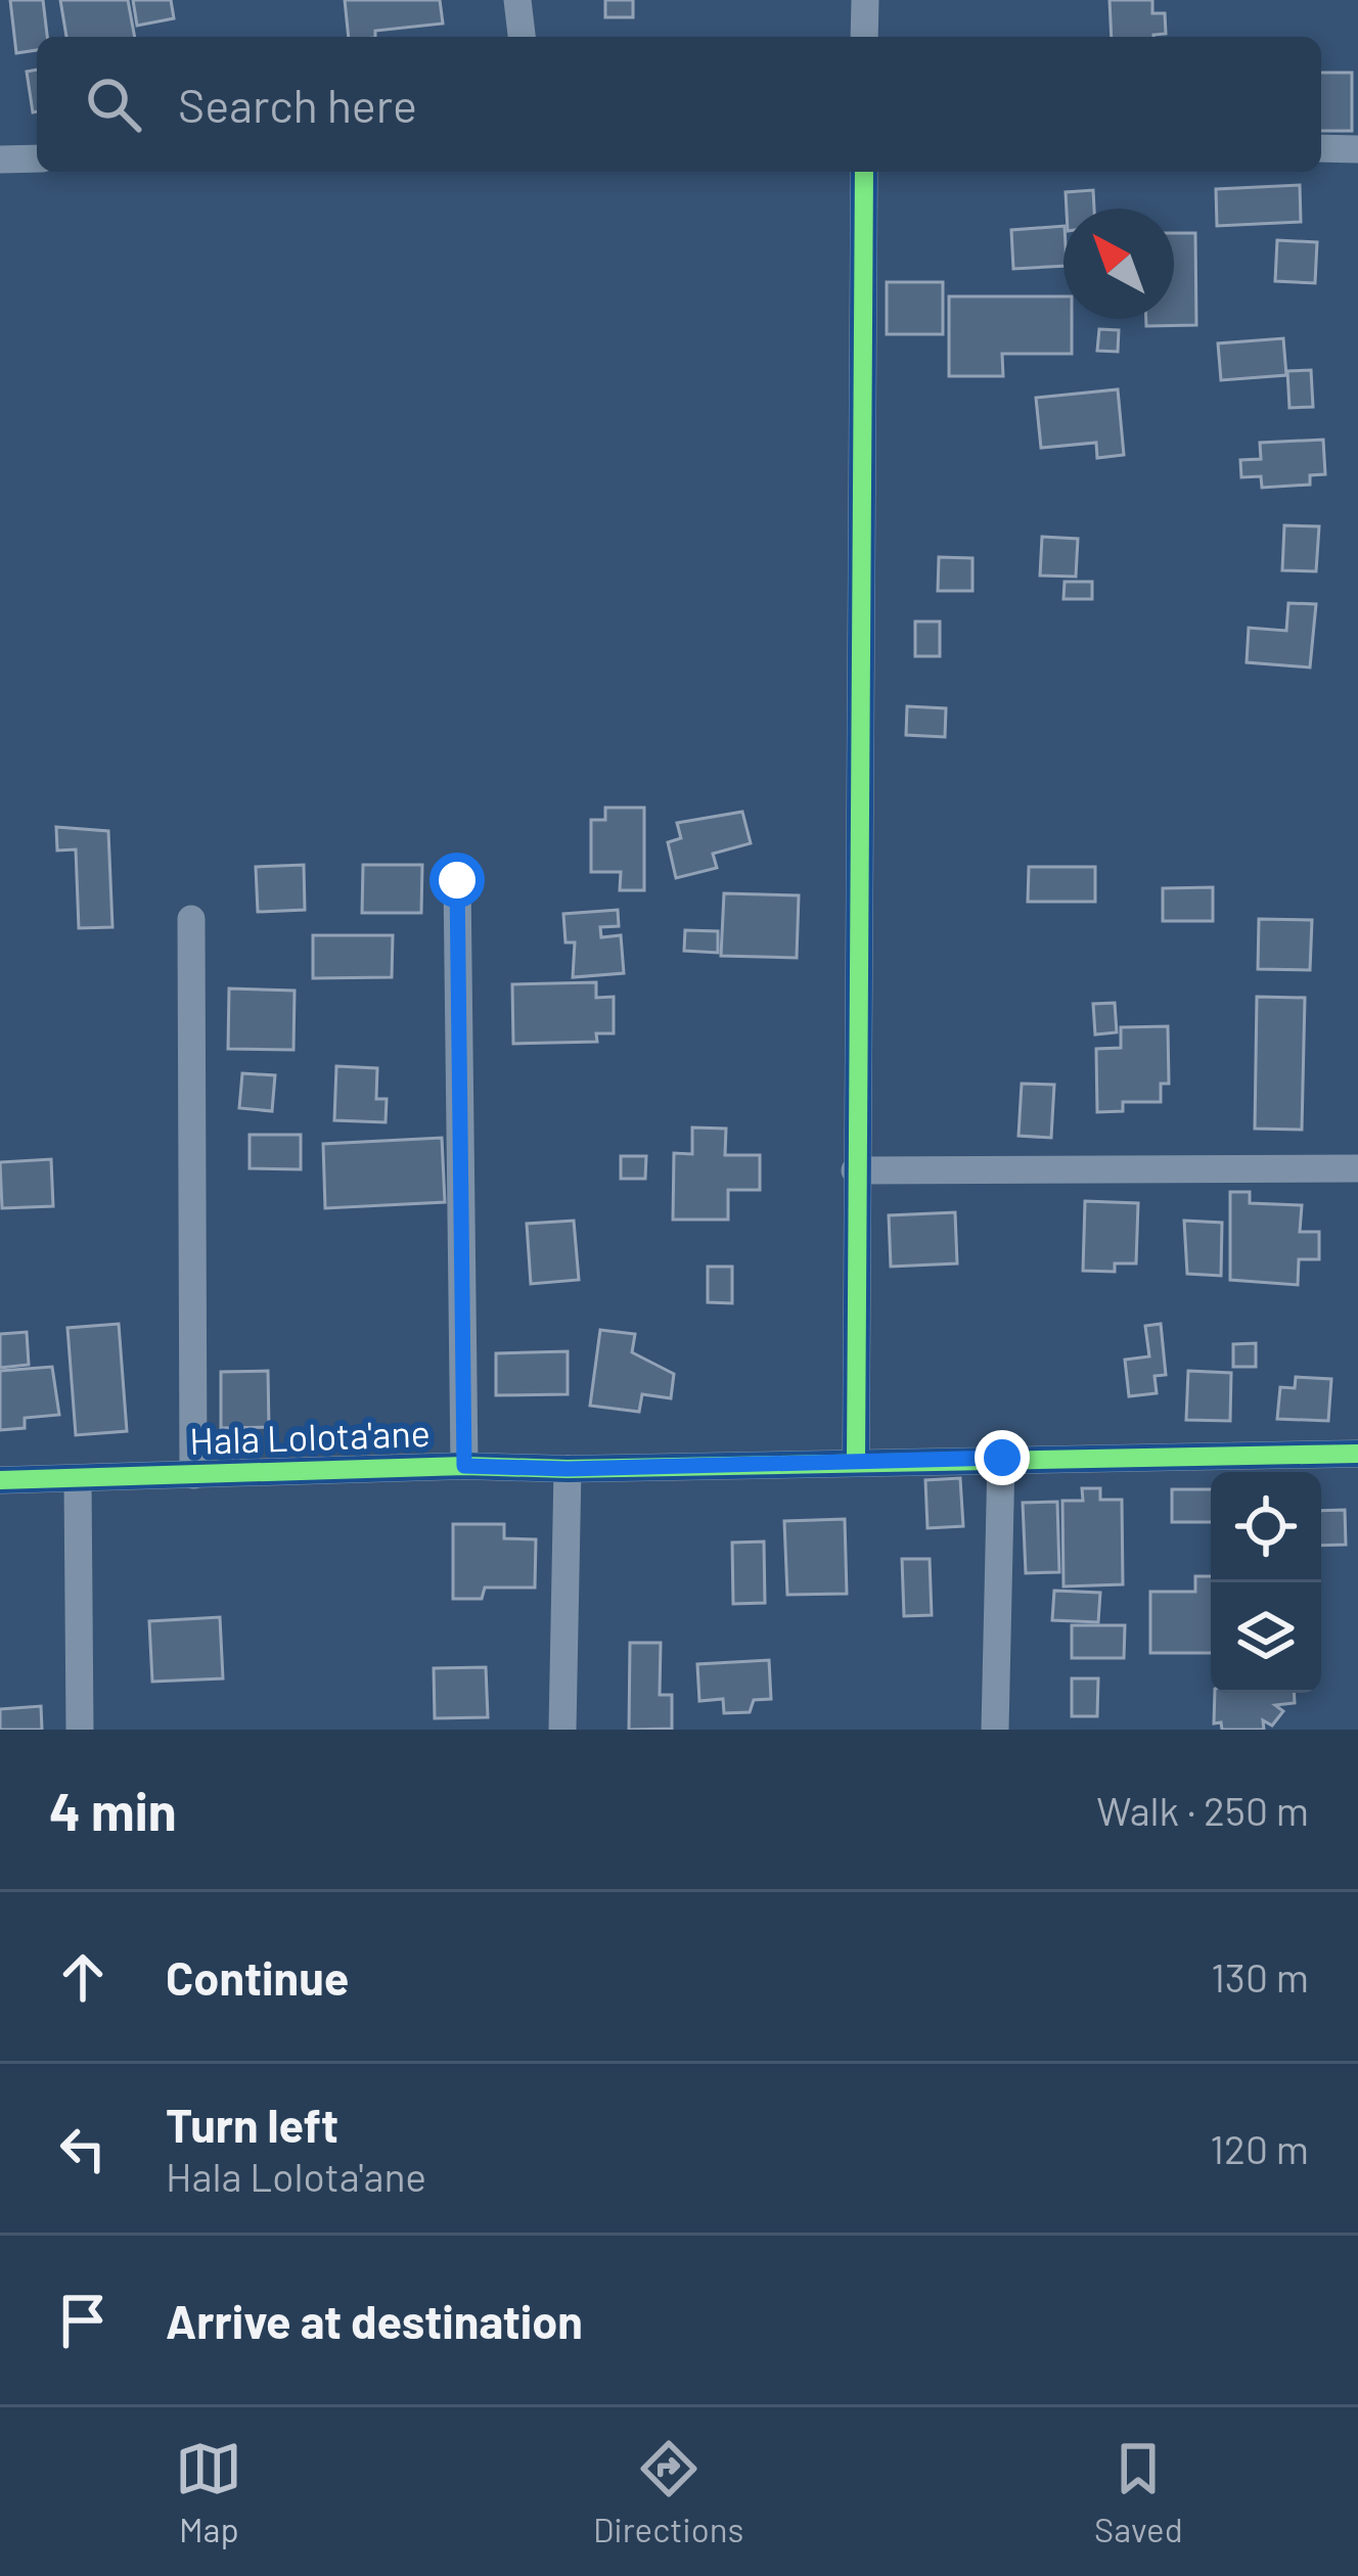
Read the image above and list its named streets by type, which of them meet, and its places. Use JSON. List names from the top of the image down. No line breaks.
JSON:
{"streets":{"street":["Hala Lolota'ane"]},"north":"top left","page":{"search":"Search here","heading":["4 min","Walk · 250 m"],"list":[["Continue","130 m"],["Turn left","Hala Lolota'ane","120 m"],"Arrive at destination"],"nav":["Map","Directions","Saved"]}}
